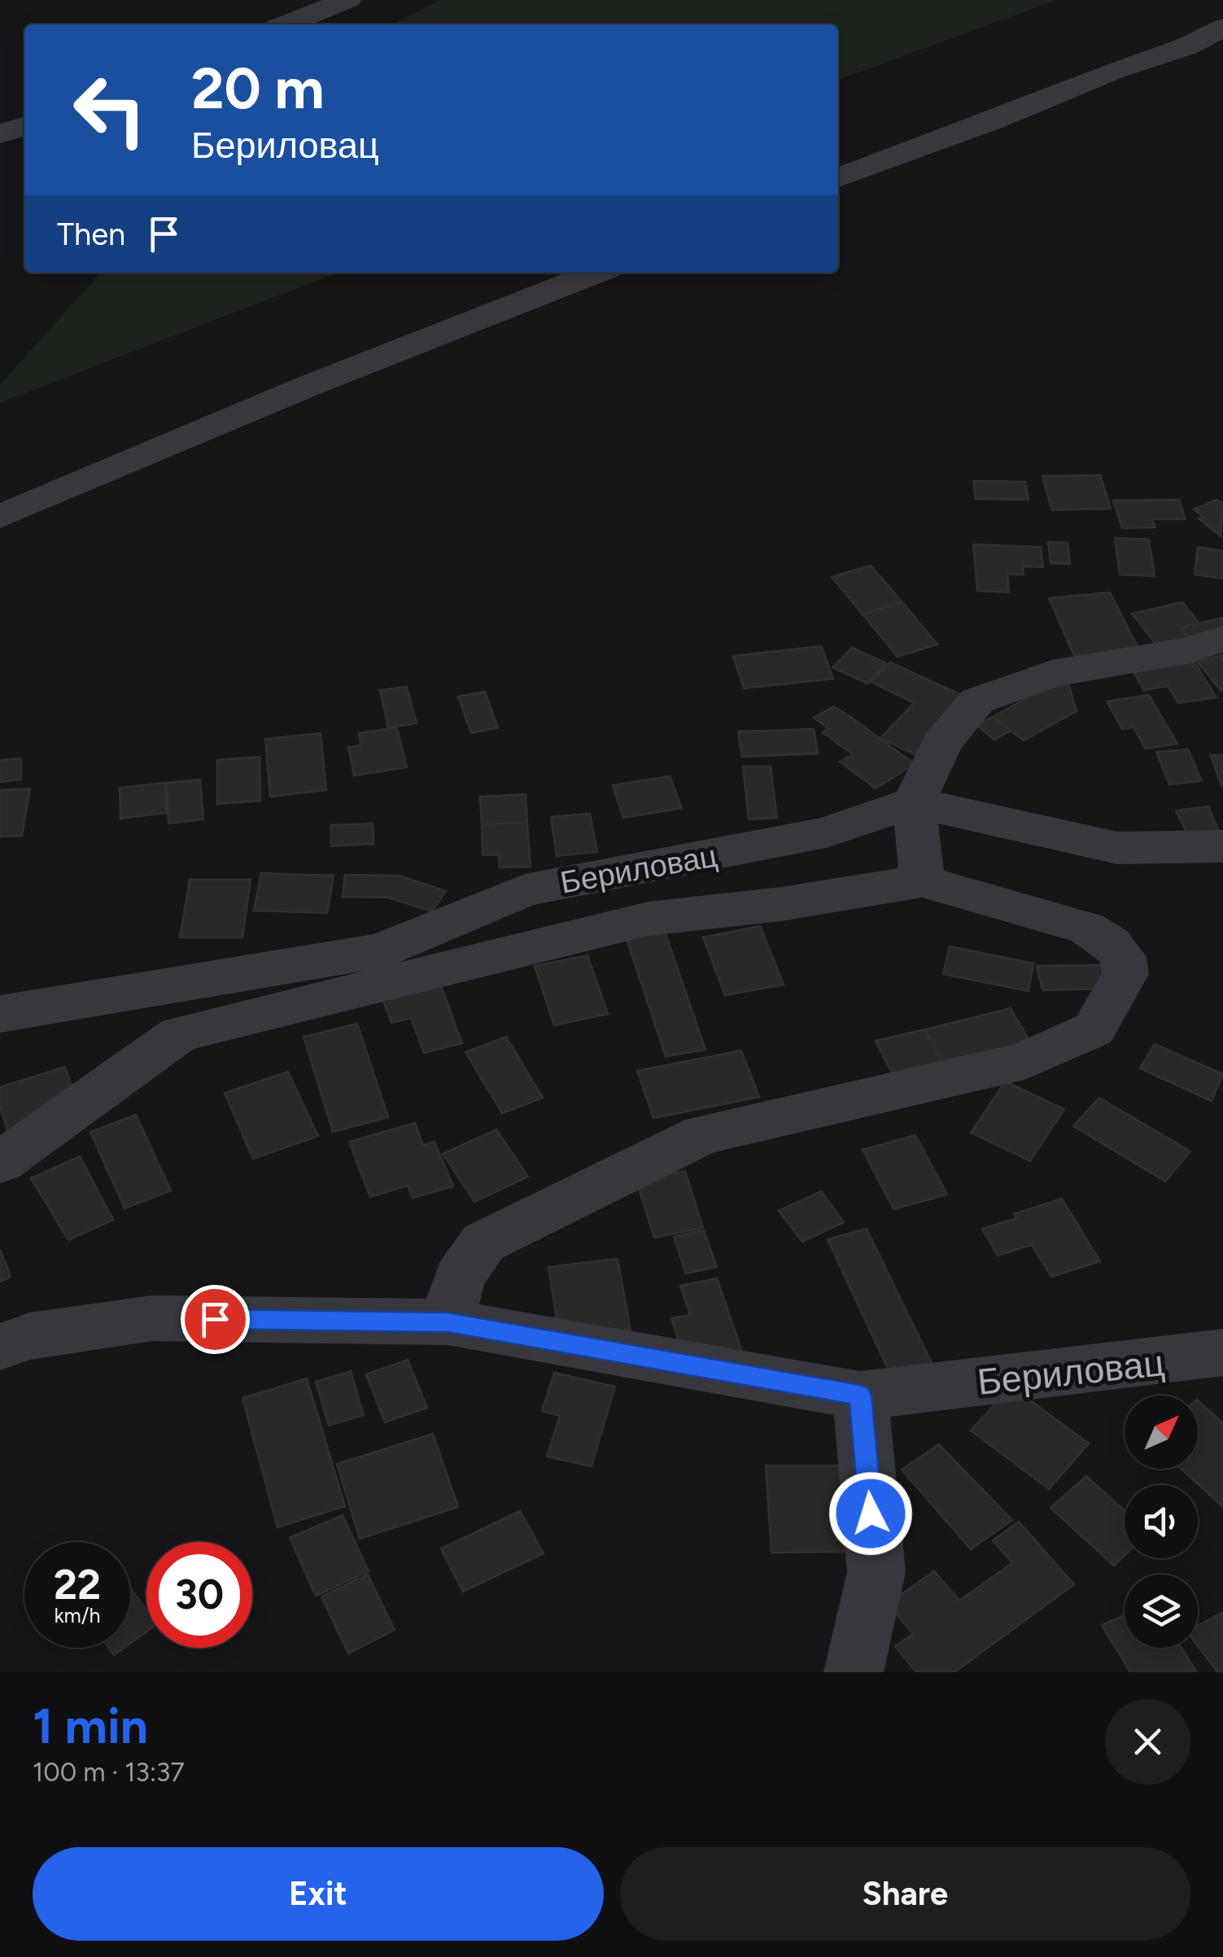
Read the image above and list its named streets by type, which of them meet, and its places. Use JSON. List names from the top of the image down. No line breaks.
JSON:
{"streets":{"street":["Бериловац"]},"north":"top right","page":{"turn":["20 m","Бериловац"],"then":"Then","speed":"22 km/h","limit":"30","heading":["1 min","100 m · 13:37"],"buttons":["Exit","Share"]}}
